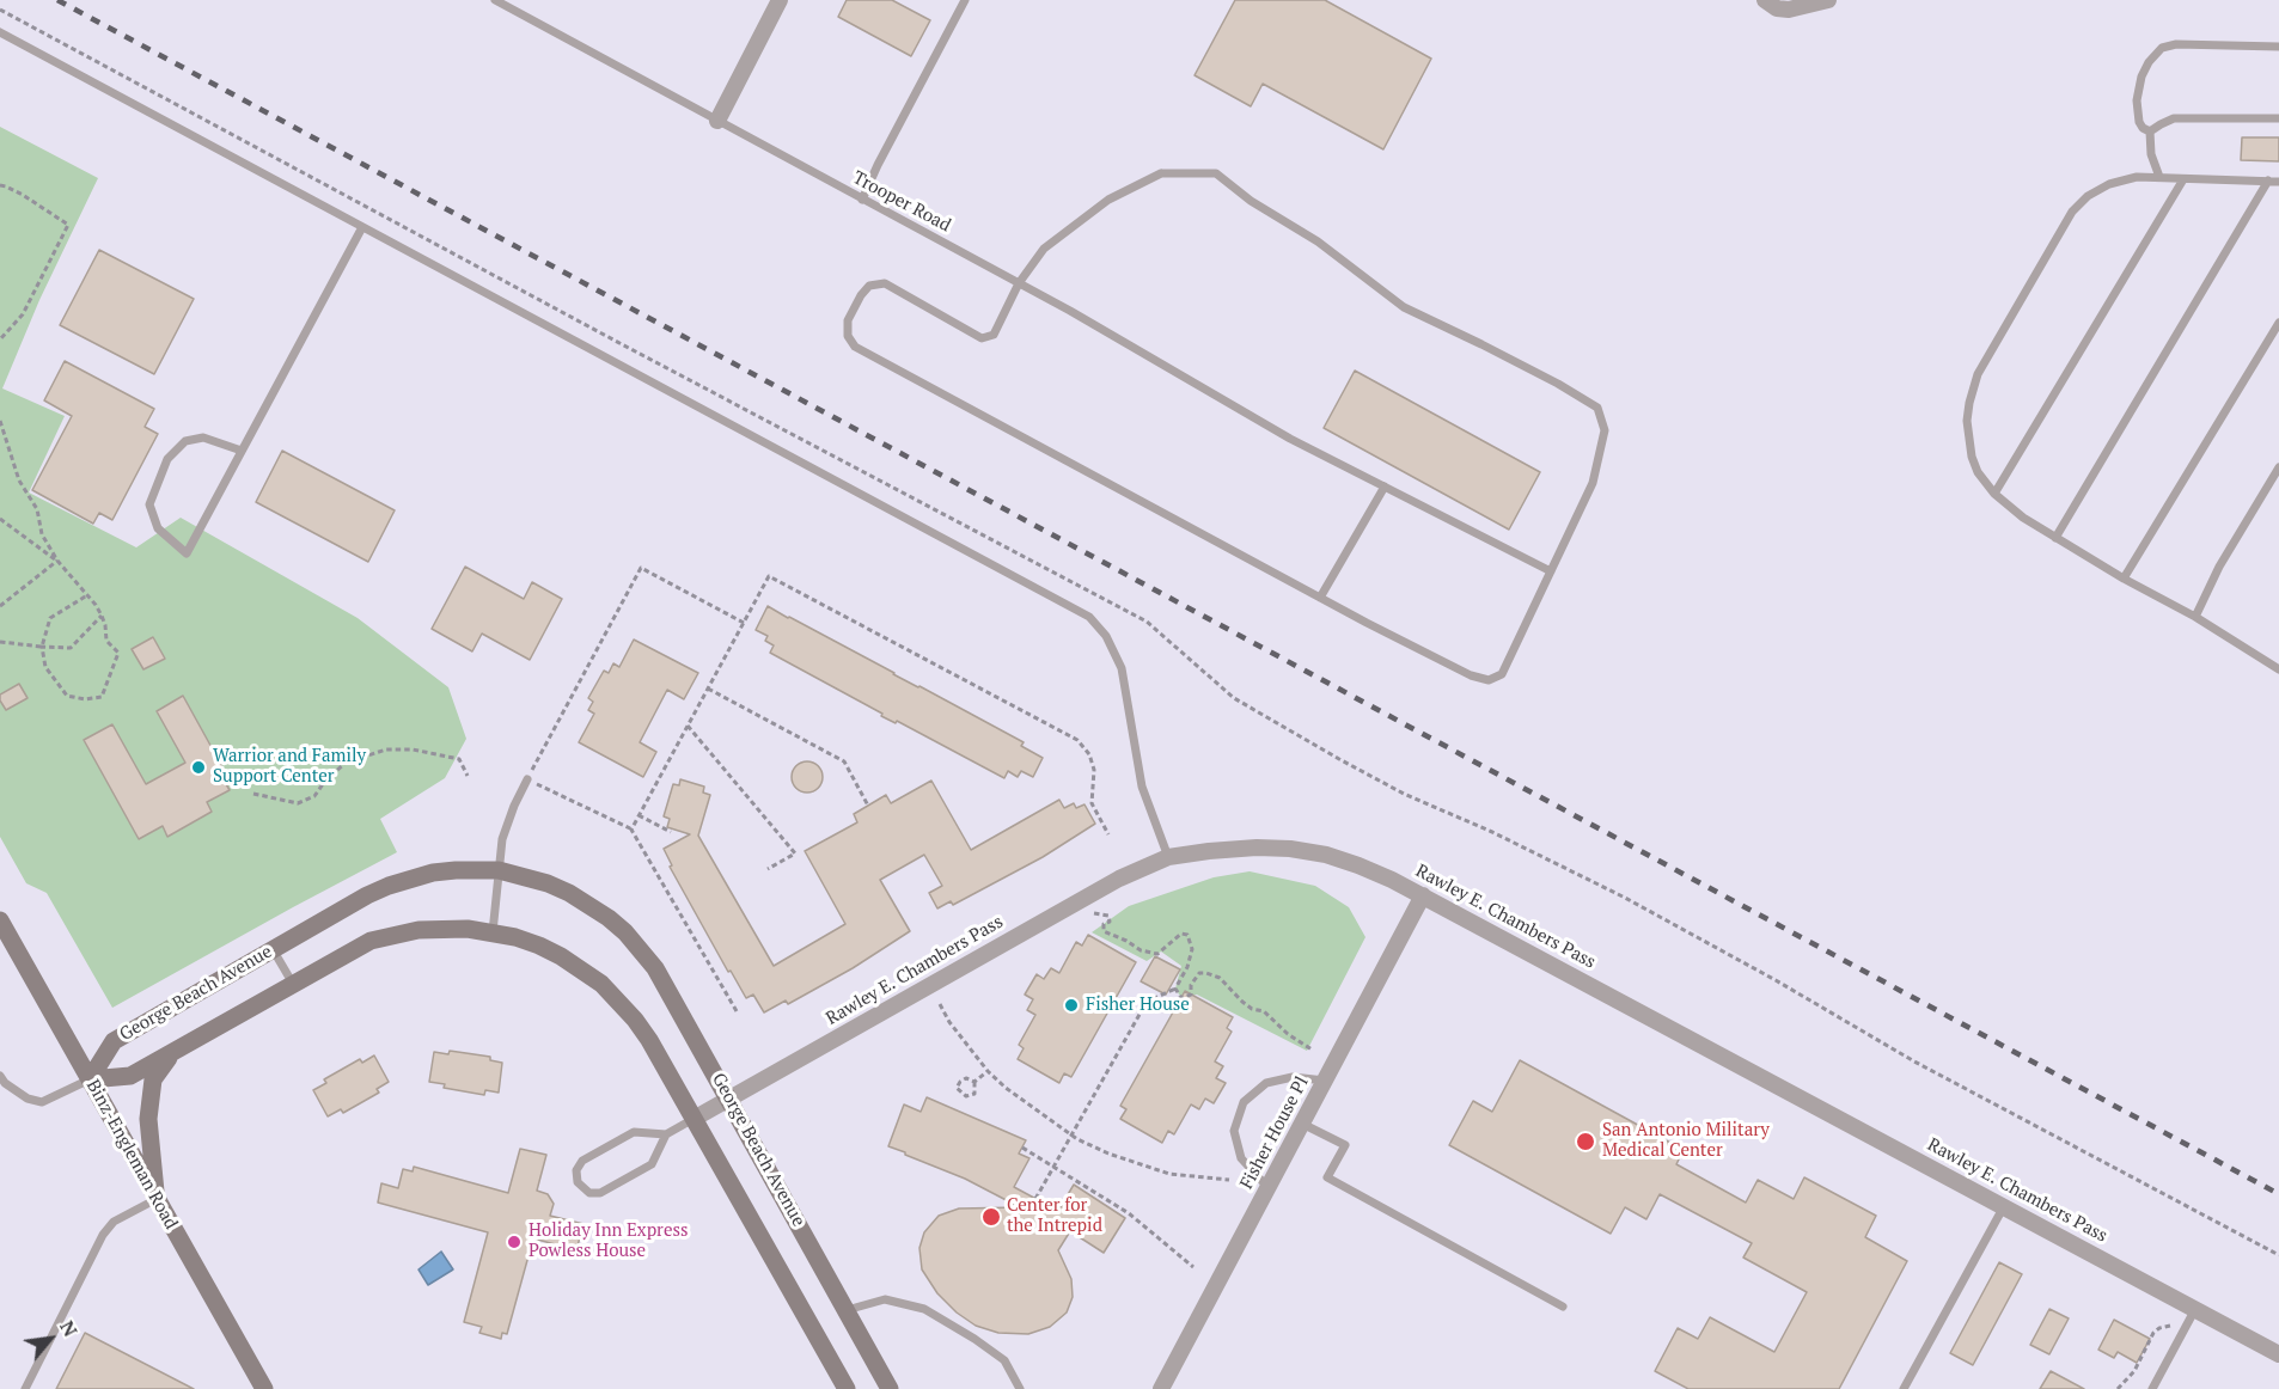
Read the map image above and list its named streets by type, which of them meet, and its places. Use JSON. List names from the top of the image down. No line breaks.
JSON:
{"streets":{"street":["Rawley E. Chambers Pass","George Beach Avenue","Fisher House Pl","Binz-Engleman Road"],"lane":["Trooper Road"]},"crossings":[["Rawley E. Chambers Pass","George Beach Avenue"],["Rawley E. Chambers Pass","Fisher House Pl"],["George Beach Avenue","Binz-Engleman Road"]],"places":["Warrior and Family Support Center","Fisher House","San Antonio Military Medical Center","Center for the Intrepid","Holiday Inn Express Powless House"],"north":"top right"}
